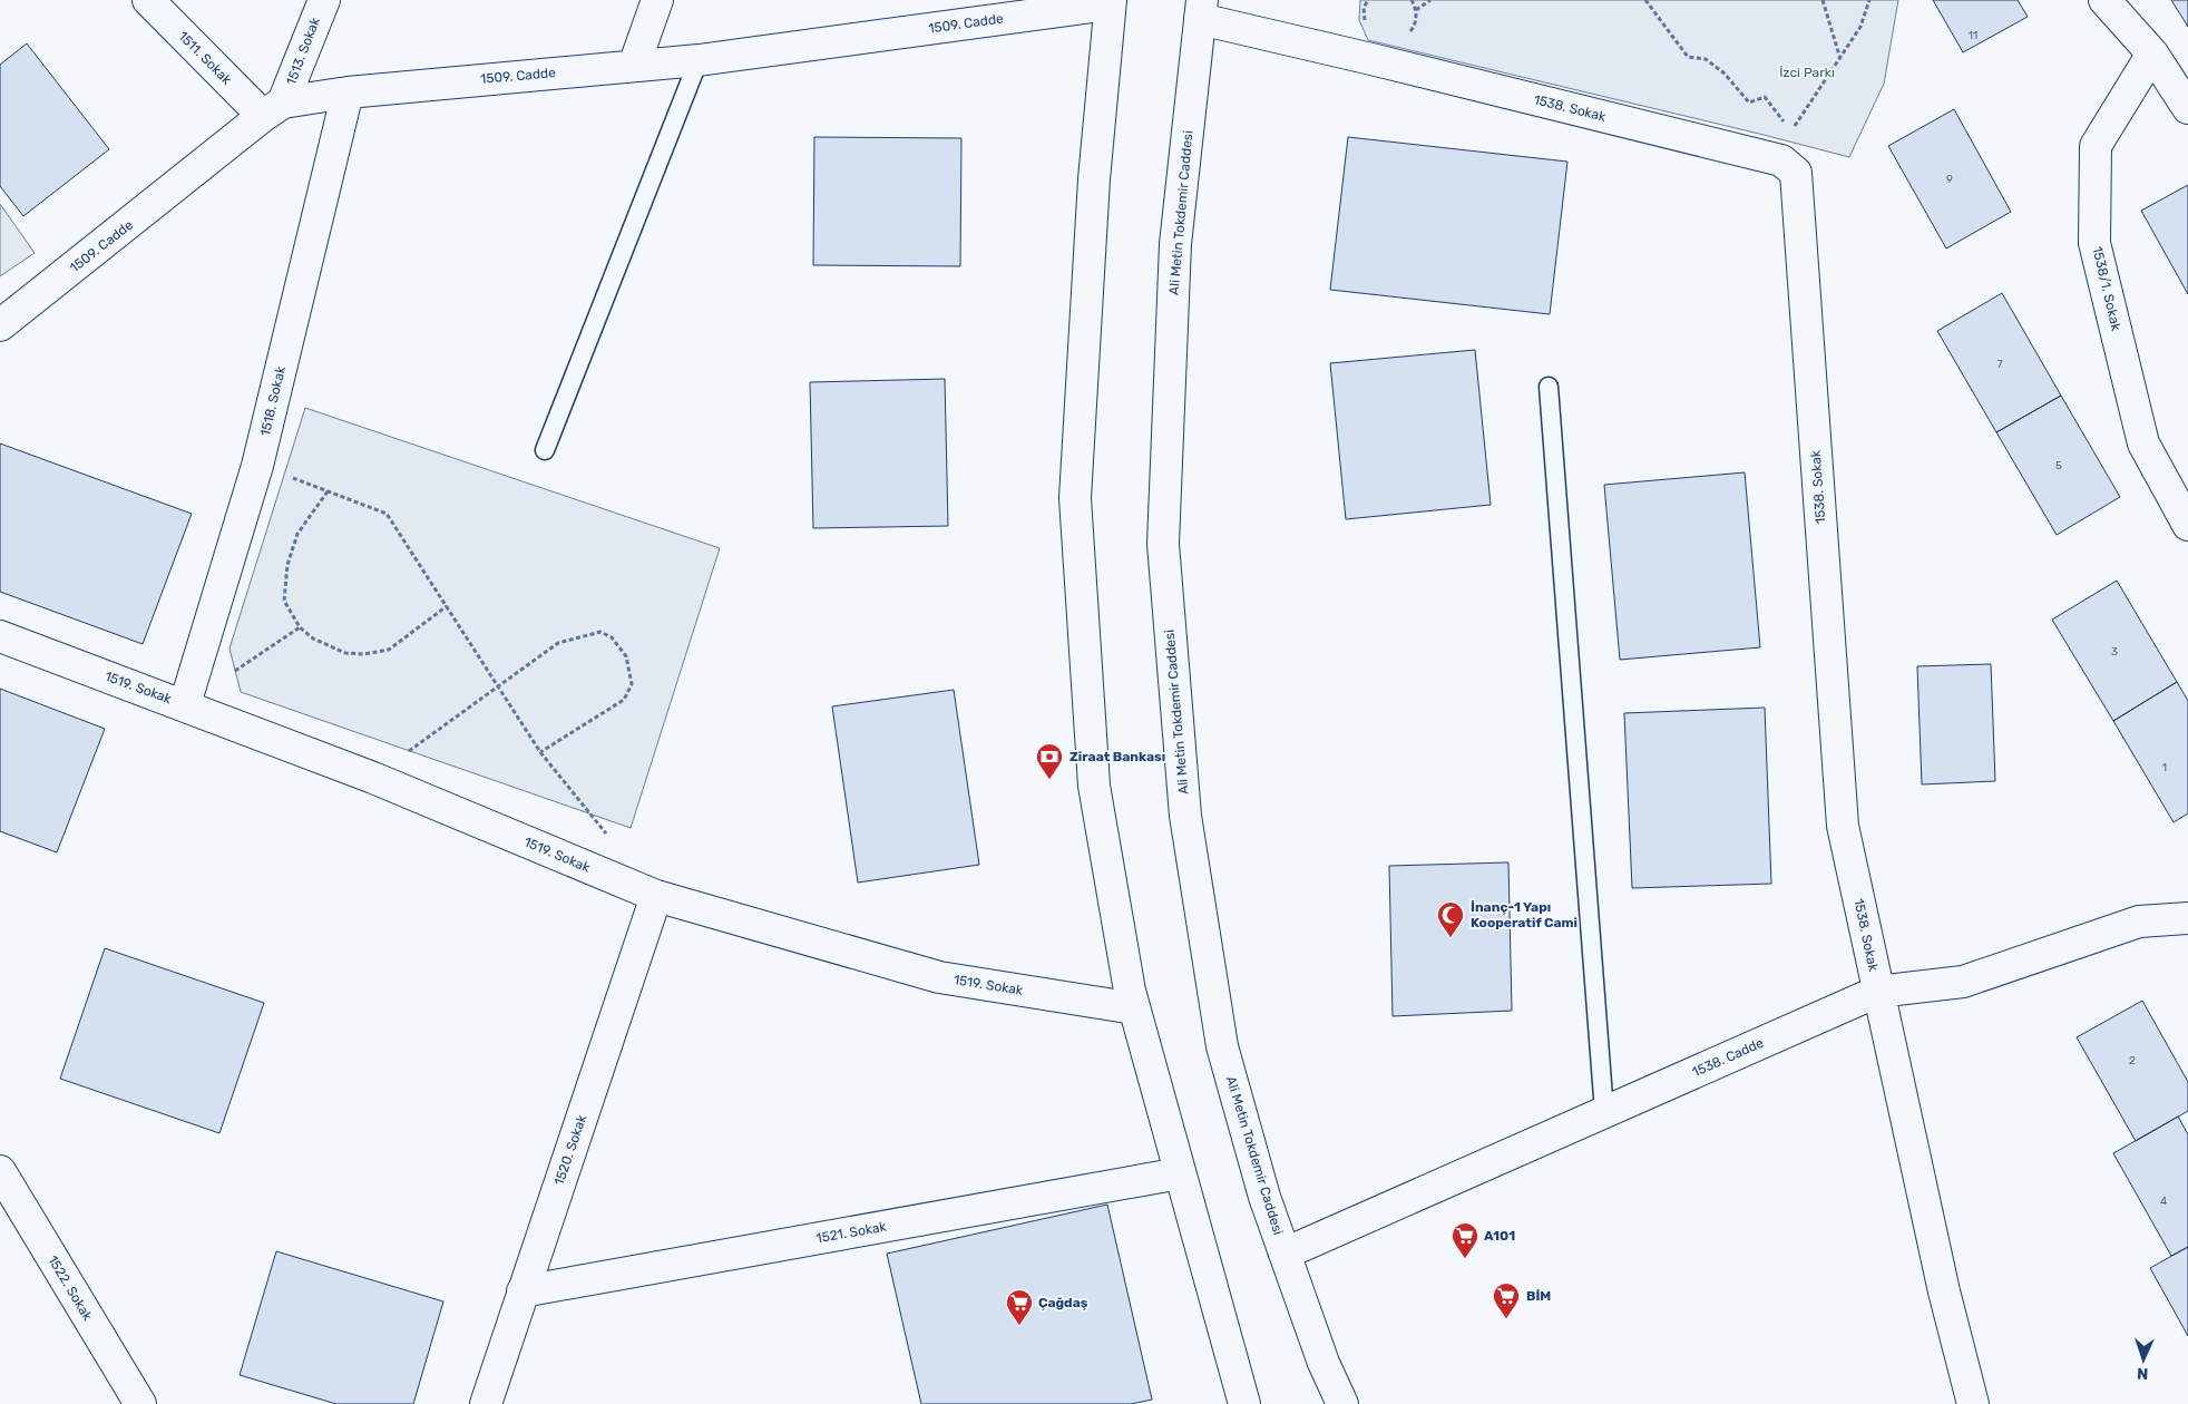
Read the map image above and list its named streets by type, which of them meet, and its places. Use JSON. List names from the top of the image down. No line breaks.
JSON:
{"streets":{"street":["1509. Cadde","1513. Sokak","1511. Sokak","1538. Sokak","Ali Metin Tokdemir Caddesi","1538/1. Sokak","1518. Sokak","1519. Sokak","1538. Cadde","1520. Sokak","1521. Sokak","1522. Sokak"]},"crossings":[["1509. Cadde","1513. Sokak"],["1509. Cadde","1511. Sokak"],["1509. Cadde","1518. Sokak"],["1513. Sokak","1511. Sokak"],["1538. Sokak","Ali Metin Tokdemir Caddesi"],["1538. Sokak","1538. Cadde"],["Ali Metin Tokdemir Caddesi","1538. Cadde"],["1518. Sokak","1519. Sokak"],["1519. Sokak","1520. Sokak"],["1520. Sokak","1521. Sokak"]],"parks":["İzci Parkı"],"places":{"bank":["Ziraat Bankası"],"mosque":["İnanç-1 Yapı Kooperatif Cami"],"supermarket":["A101","BİM","Çağdaş"]},"house_numbers":["11","9","7","5","3","1","2","4"],"north":"bottom"}
